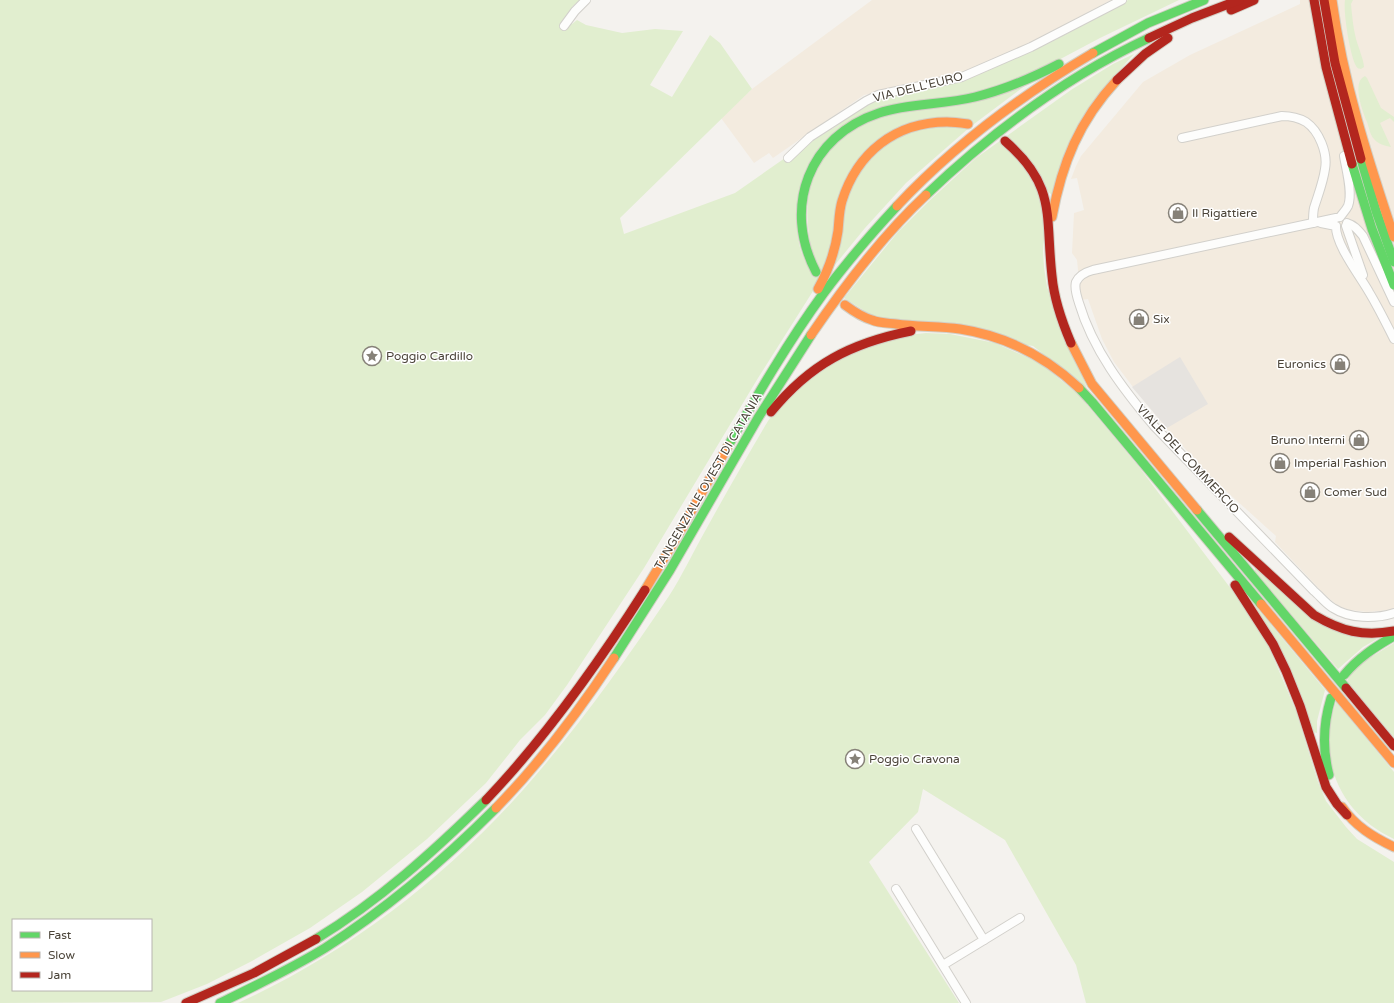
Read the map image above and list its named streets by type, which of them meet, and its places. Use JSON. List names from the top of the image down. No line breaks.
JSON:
{"streets":{"main road":["TANGENZIALE OVEST DI CATANIA"],"street":["VIA DELL'EURO","VIALE DEL COMMERCIO"]},"places":{"shop":["Il Rigattiere","Six","Euronics","Bruno Interni","Imperial Fashion","Comer Sud"],"place":["Poggio Cardillo","Poggio Cravona"]},"legend":["Fast","Slow","Jam"]}
